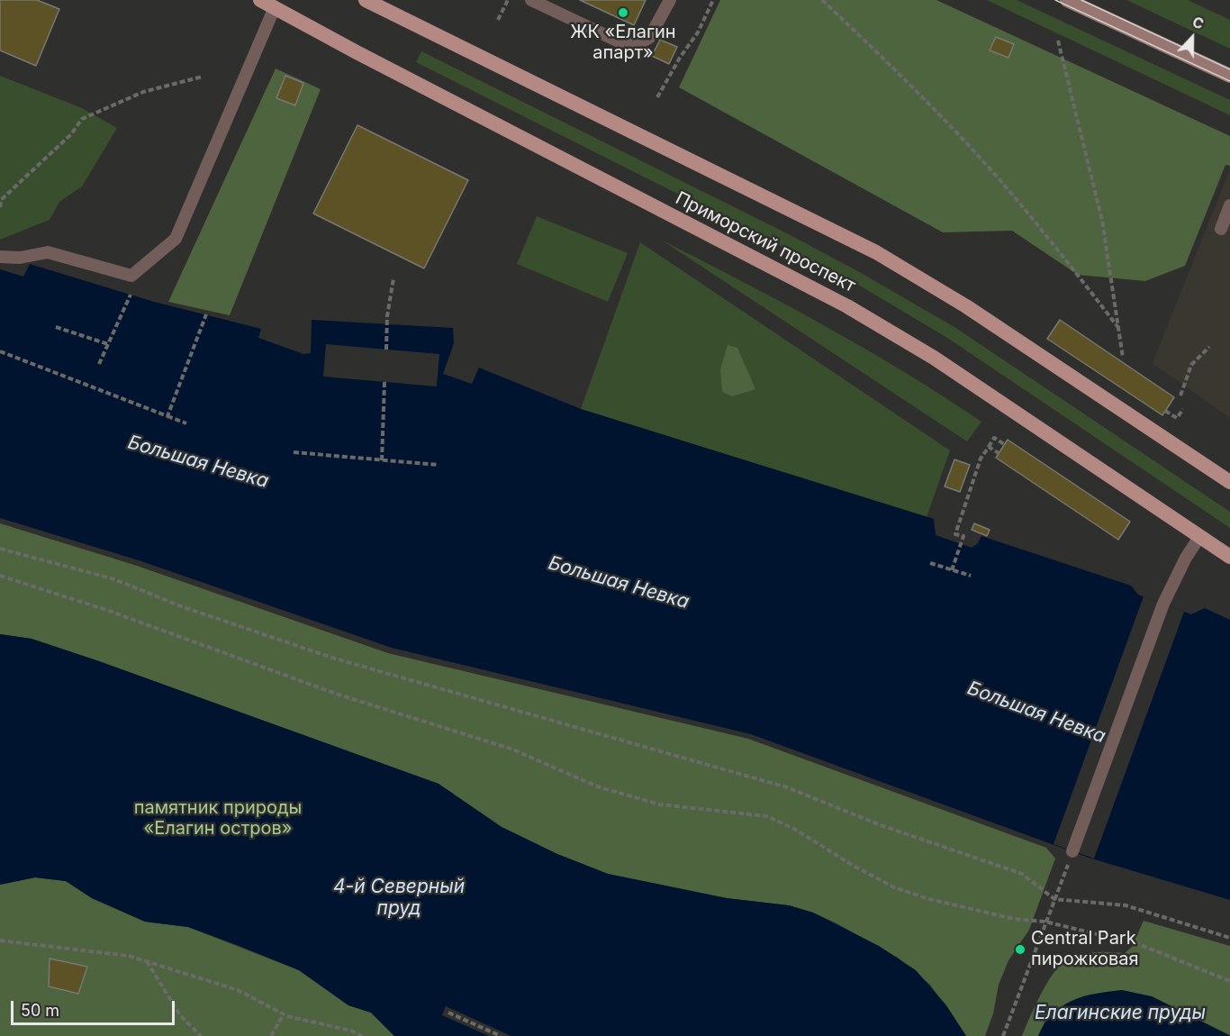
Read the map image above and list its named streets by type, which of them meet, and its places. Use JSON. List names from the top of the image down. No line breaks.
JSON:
{"streets":{"main road":["Приморский проспект"]},"water":["Большая Невка","4-й Северный пруд","Елагинские пруды"],"parks":["памятник природы «Елагин остров»"],"places":["ЖК «Елагин апарт»","Central Park пирожковая"],"scale_bar":"50 m","north":"top"}
